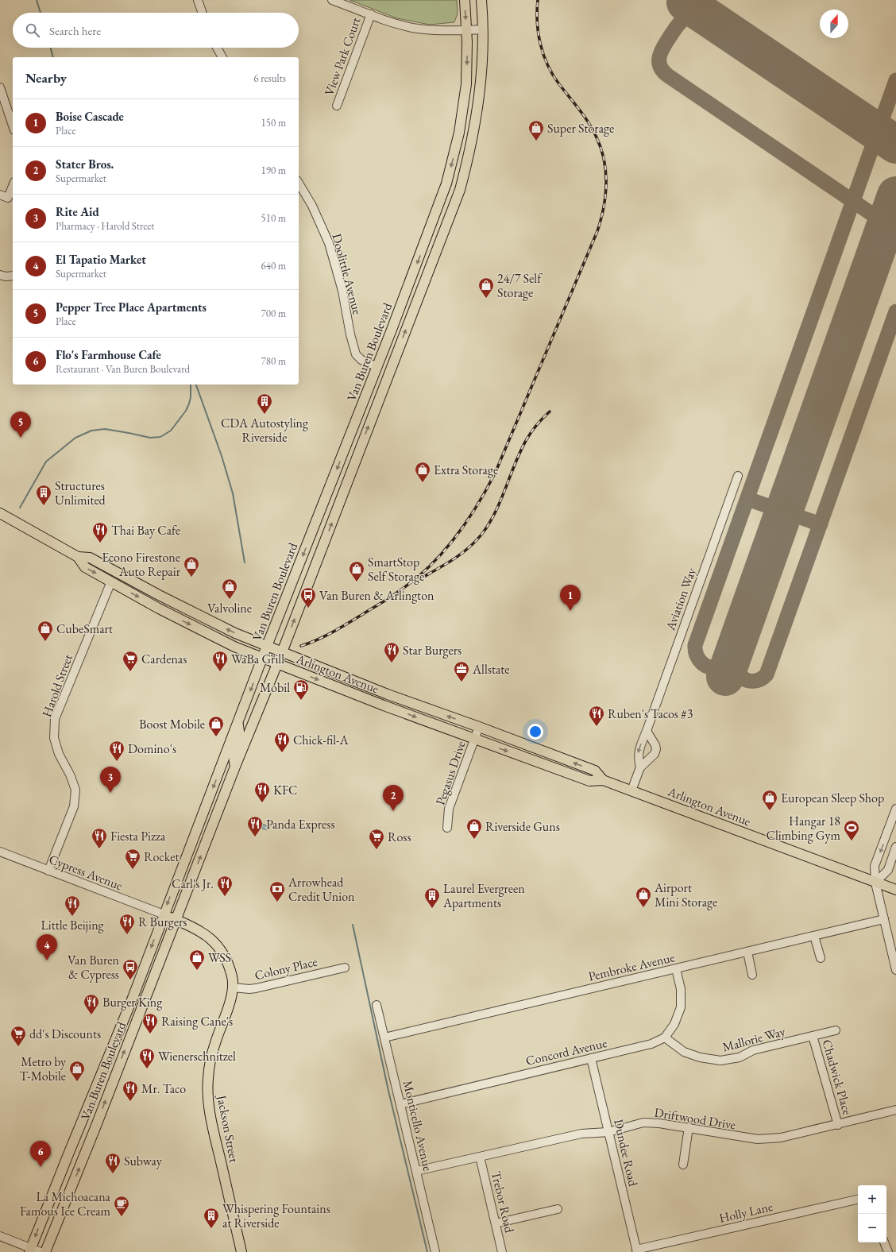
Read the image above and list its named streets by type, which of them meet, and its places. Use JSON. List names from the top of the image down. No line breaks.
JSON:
{"streets":{"main road":["Van Buren Boulevard","Arlington Avenue","Jackson Street"],"street":["View Park Court","Doolittle Avenue","Aviation Way","Harold Street","Pegasus Drive","Cypress Avenue","Pembroke Avenue","Colony Place","Mallorie Way","Concord Avenue","Chadwick Place","Driftwood Drive","Monticello Avenue","Dundee Road","Trebor Road","Holly Lane"]},"crossings":[["Doolittle Avenue","Van Buren Boulevard"],["Van Buren Boulevard","Arlington Avenue"],["Van Buren Boulevard","Cypress Avenue"],["Van Buren Boulevard","Jackson Street"],["Aviation Way","Arlington Avenue"],["Arlington Avenue","Harold Street"],["Arlington Avenue","Pegasus Drive"],["Harold Street","Cypress Avenue"],["Cypress Avenue","Jackson Street"],["Pembroke Avenue","Monticello Avenue"],["Colony Place","Jackson Street"],["Mallorie Way","Concord Avenue"],["Mallorie Way","Chadwick Place"],["Concord Avenue","Monticello Avenue"],["Concord Avenue","Dundee Road"],["Chadwick Place","Driftwood Drive"],["Driftwood Drive","Monticello Avenue"],["Driftwood Drive","Dundee Road"],["Driftwood Drive","Trebor Road"],["Dundee Road","Holly Lane"]],"places":{"shop":["Super Storage","24/7 Self Storage","Extra Storage","Econo Firestone Auto Repair","SmartStop Self Storage","Valvoline","CubeSmart","Boost Mobile","European Sleep Shop","Riverside Guns","Airport Mini Storage","WSS","Metro by T-Mobile"],"building":["CDA Autostyling Riverside","Structures Unlimited","Laurel Evergreen Apartments","Whispering Fountains at Riverside"],"restaurant":["Thai Bay Cafe","Star Burgers","WaBa Grill","Ruben's Tacos #3","Chick-fil-A","Domino's","KFC","Panda Express","Fiesta Pizza","Carl's Jr.","Little Beijing","R Burgers","Burger King","Raising Cane's","Wienerschnitzel","Mr. Taco","Subway"],"bus stop":["Van Buren & Arlington","Van Buren & Cypress"],"supermarket":["Cardenas","Ross","Rocket","dd's Discounts"],"office":["Allstate"],"fuel station":["Mobil"],"sports":["Hangar 18 Climbing Gym"],"bank":["Arrowhead Credit Union"],"cafe":["La Michoacana Famous Ice Cream"]},"north":"top","page":{"search":"Search here","heading":["Nearby","6 results"],"list":[{"mark":"1","name":"Boise Cascade","note":"Place","value":"150 m"},{"mark":"2","name":"Stater Bros.","note":"Supermarket","value":"190 m"},{"mark":"3","name":"Rite Aid","note":"Pharmacy · Harold Street","value":"510 m"},{"mark":"4","name":"El Tapatio Market","note":"Supermarket","value":"640 m"},{"mark":"5","name":"Pepper Tree Place Apartments","note":"Place","value":"700 m"},{"mark":"6","name":"Flo's Farmhouse Cafe","note":"Restaurant · Van Buren Boulevard","value":"780 m"}],"pins":["5","1","3","2","4","6"],"map_buttons":["+","−"]}}
